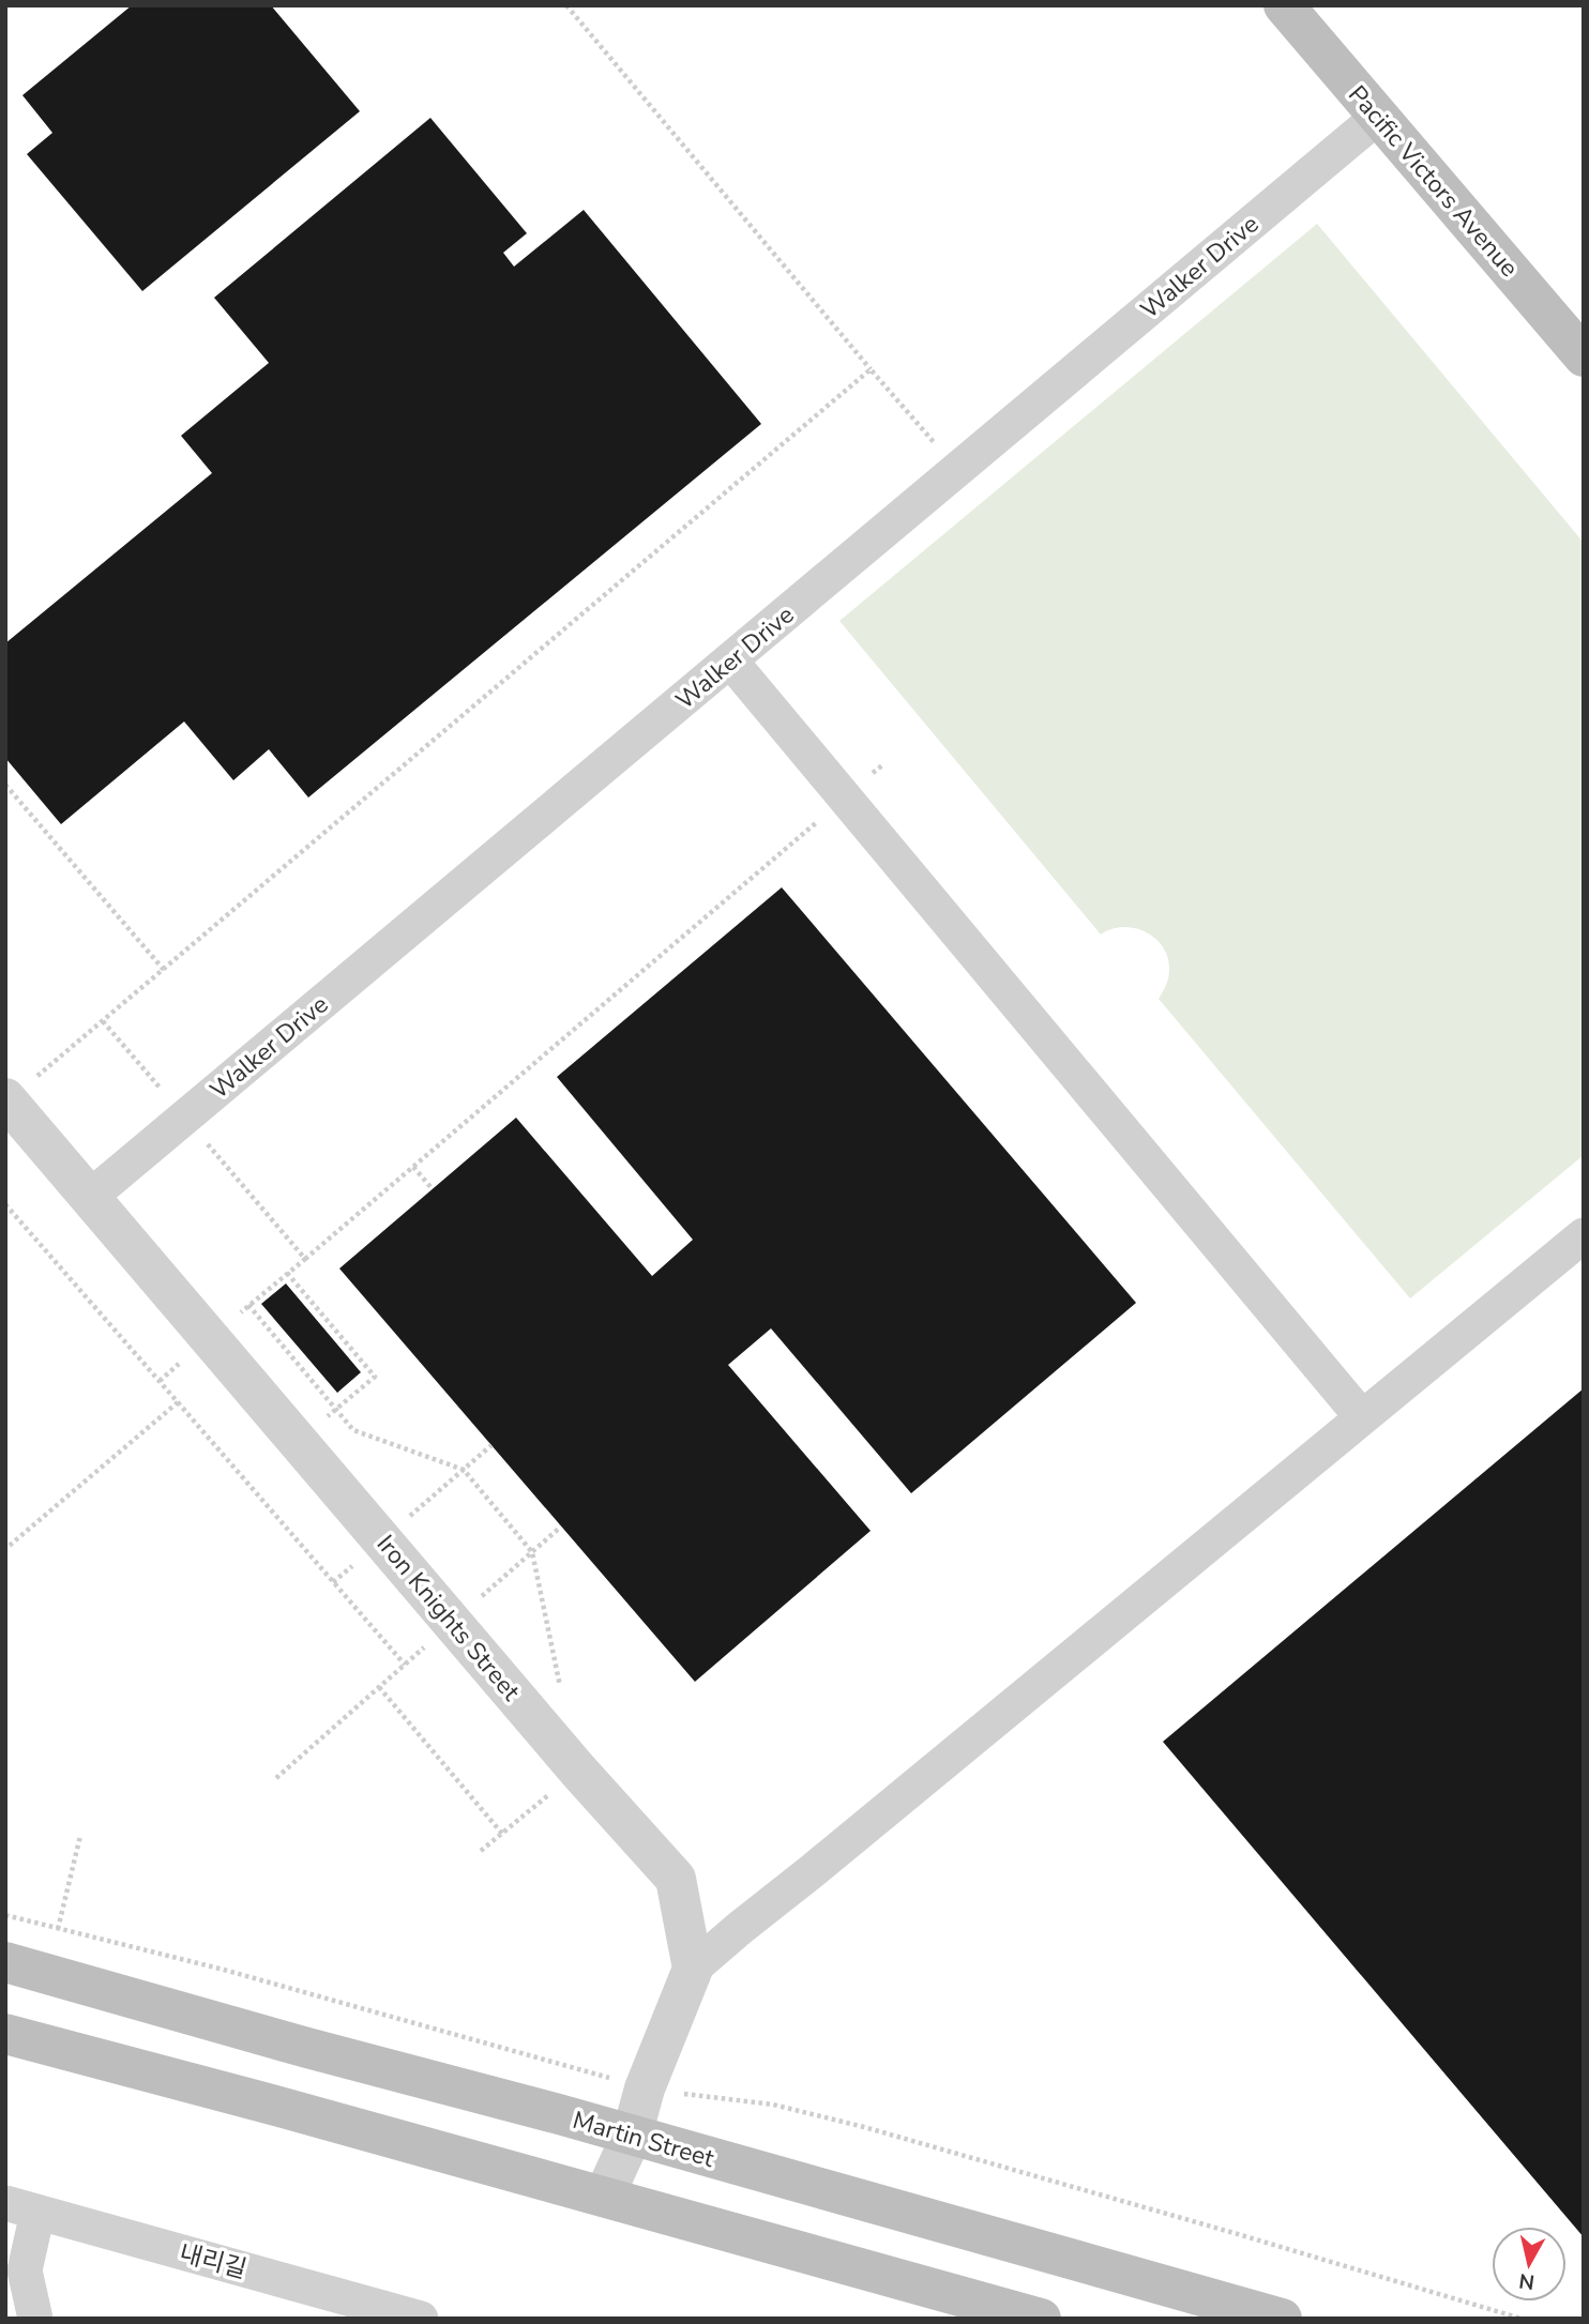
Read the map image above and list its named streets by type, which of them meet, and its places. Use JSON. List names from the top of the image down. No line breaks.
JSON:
{"streets":{"main road":["Pacific Victors Avenue","Martin Street"],"street":["Walker Drive","Iron Knights Street","내리길"]},"crossings":[["Pacific Victors Avenue","Walker Drive"],["Walker Drive","Iron Knights Street"]],"north":"bottom"}
